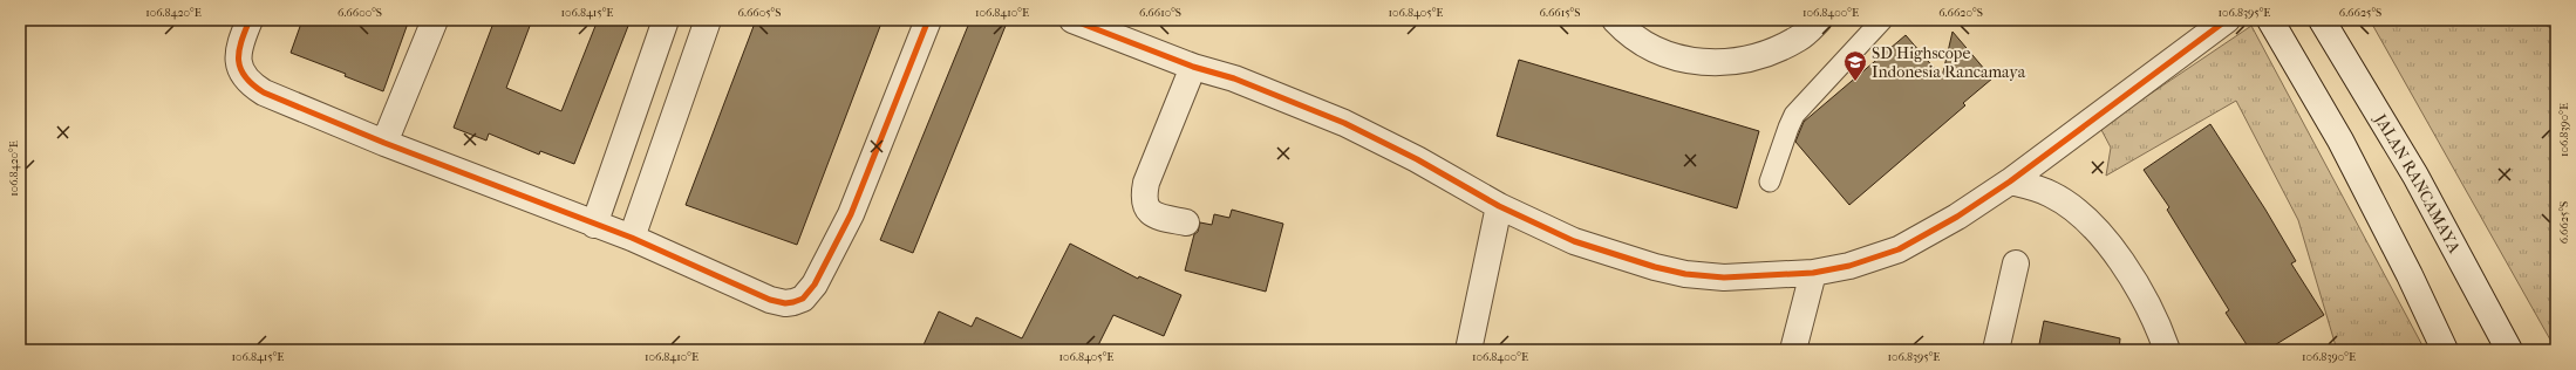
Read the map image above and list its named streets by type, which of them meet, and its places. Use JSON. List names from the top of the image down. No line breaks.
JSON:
{"streets":{"street":["JALAN RANCAMAYA"]},"places":{"school or university":["SD Highscope Indonesia Rancamaya"]},"coordinates":["106.8420°E","6.6600°S","106.8415°E","6.6605°S","106.8410°E","6.6610°S","106.8405°E","6.6615°S","106.8400°E","6.6620°S","106.8395°E","6.6625°S","106.8390°E"]}
